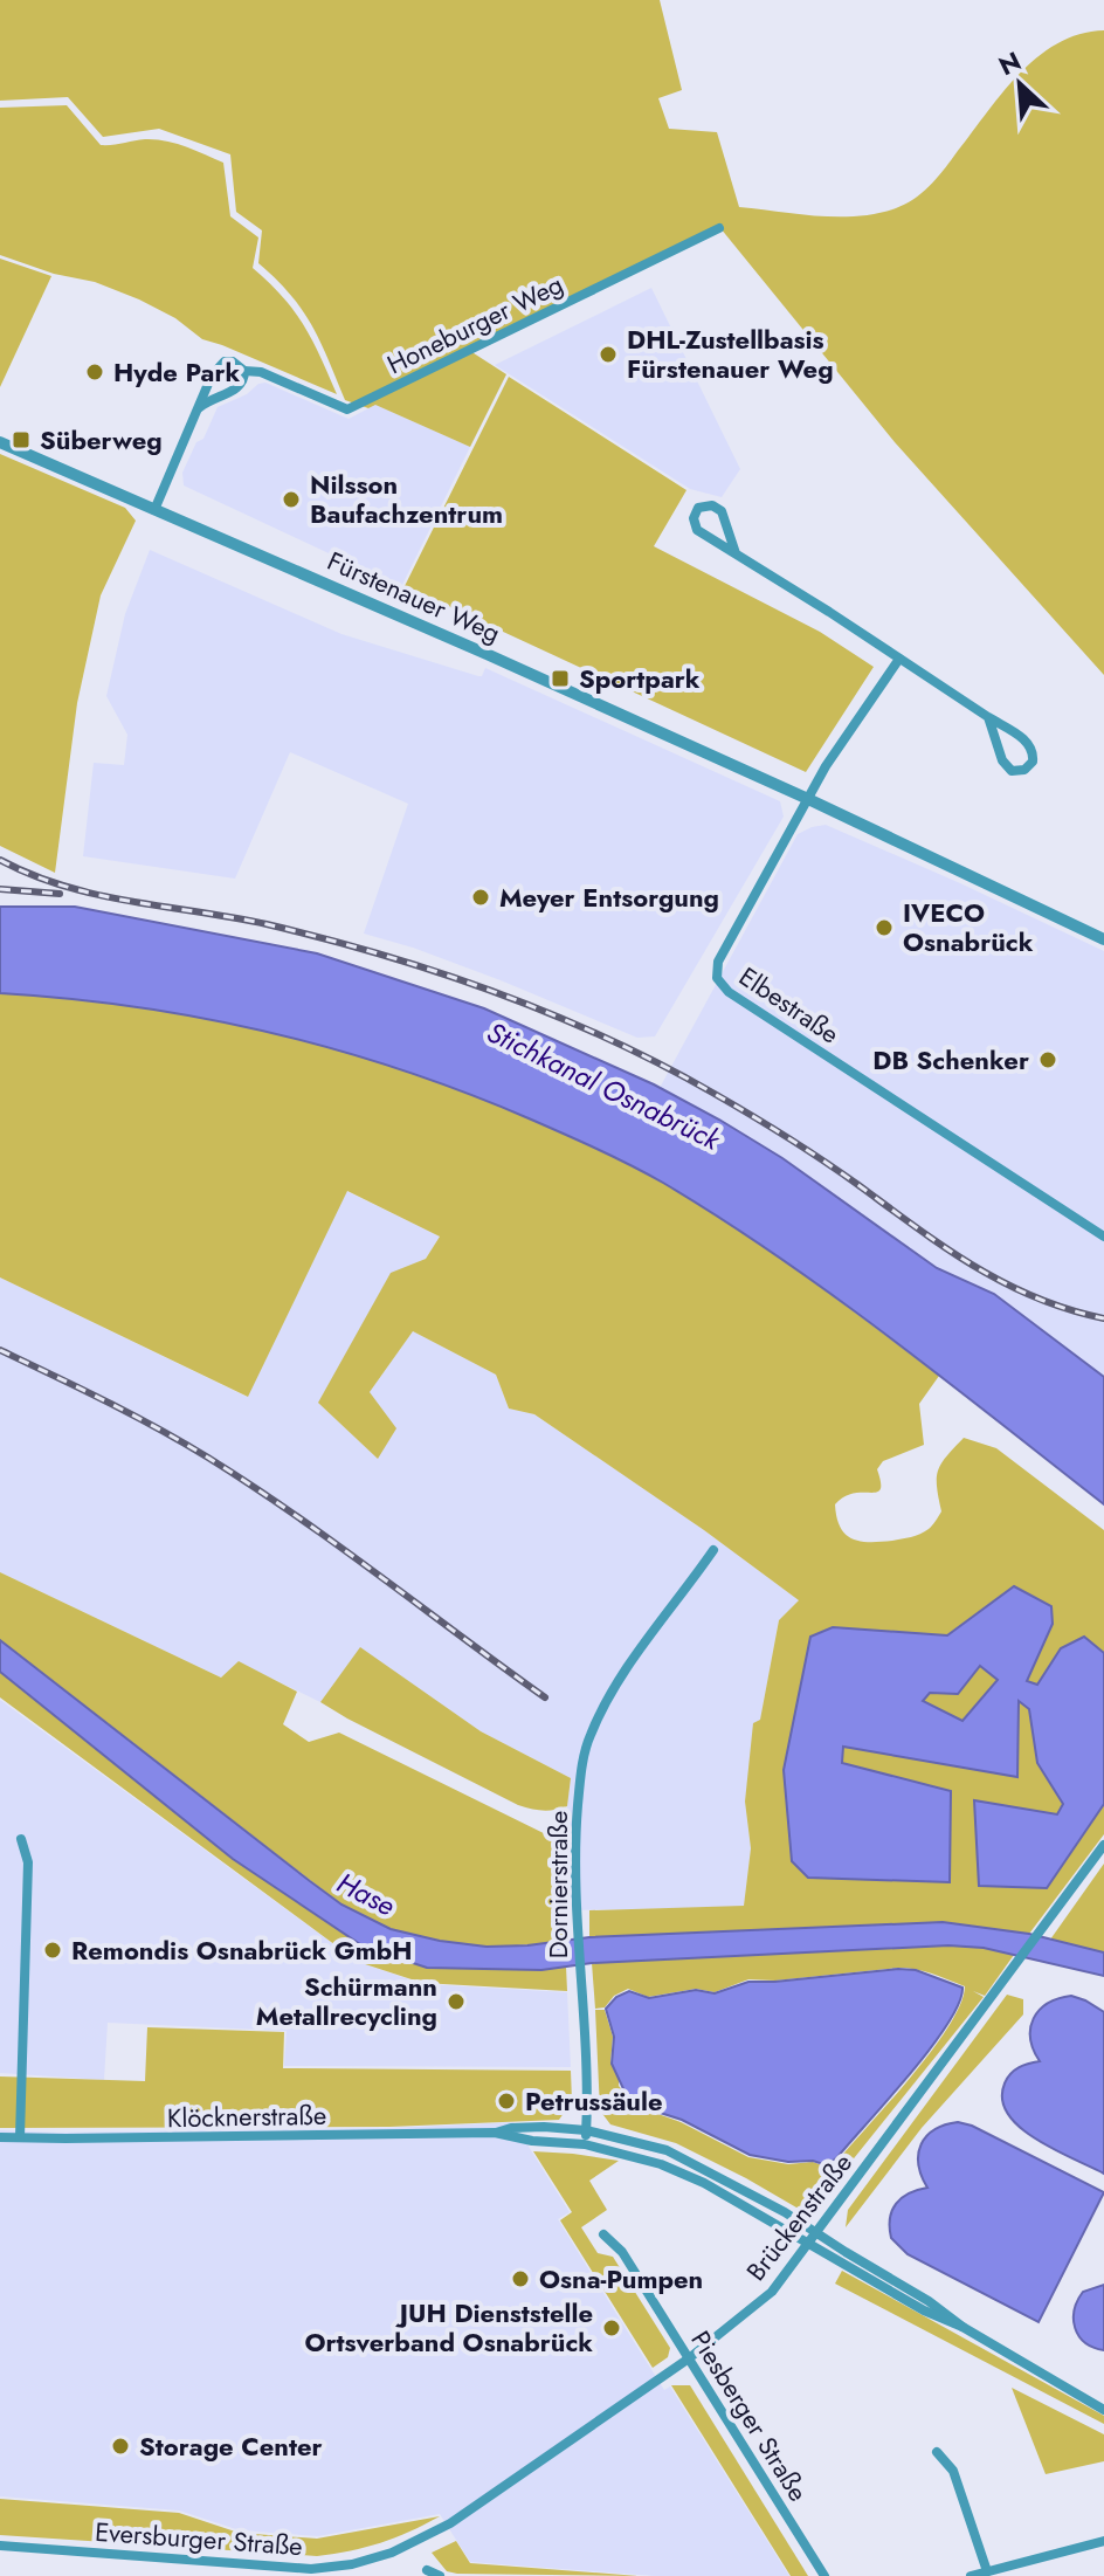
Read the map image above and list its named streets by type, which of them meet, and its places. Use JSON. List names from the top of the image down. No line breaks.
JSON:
{"streets":{"street":["Honeburger Weg","Fürstenauer Weg","Elbestraße","Dornierstraße","Klöcknerstraße","Brückenstraße","Piesberger Straße","Eversburger Straße"]},"crossings":[["Fürstenauer Weg","Elbestraße"],["Dornierstraße","Klöcknerstraße"],["Klöcknerstraße","Brückenstraße"],["Brückenstraße","Piesberger Straße"],["Brückenstraße","Eversburger Straße"]],"water":["Stichkanal Osnabrück","Hase"],"places":{"other":["DHL-Zustellbasis Fürstenauer Weg","Hyde Park","Nilsson Baufachzentrum","Meyer Entsorgung","IVECO Osnabrück","DB Schenker","Remondis Osnabrück GmbH","Schürmann Metallrecycling","Petrussäule","Osna-Pumpen","JUH Dienststelle Ortsverband Osnabrück","Storage Center"],"transit":["Süberweg","Sportpark"]},"north":"top left"}
